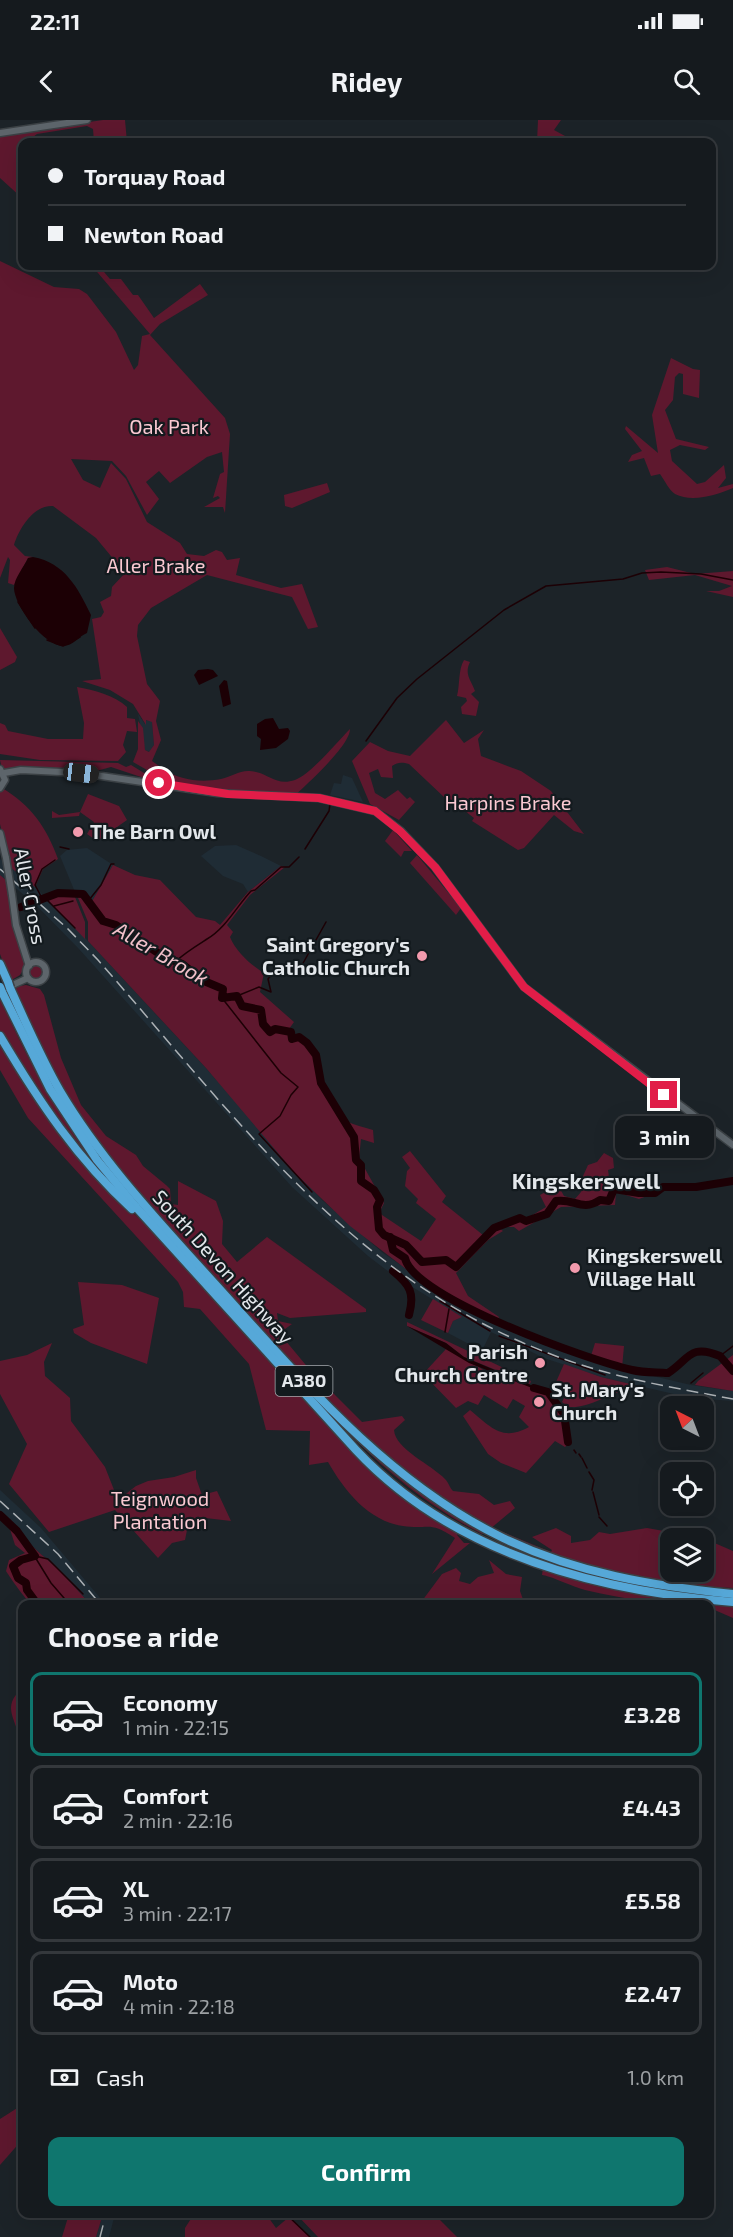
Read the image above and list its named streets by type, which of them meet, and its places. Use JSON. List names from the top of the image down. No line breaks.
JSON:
{"streets":{"highway":["South Devon Highway","A380"],"street":["Aller Cross"]},"crossings":[["Aller Cross","South Devon Highway"],["South Devon Highway","A380"]],"districts":["Kingskerswell"],"water":["Aller Brook"],"parks":["Oak Park","Aller Brake","Harpins Brake","Teignwood Plantation"],"places":["The Barn Owl","Saint Gregory's Catholic Church","Kingskerswell Village Hall","Parish Church Centre","St. Mary's Church"],"north":"top left","page":{"status":"22:11","header":"Ridey","banner":["Torquay Road","Newton Road"],"bubble":"3 min","heading":"Choose a ride","list":[{"name":"Economy","note":"1 min · 22:15","value":"£3.28"},{"name":"Comfort","note":"2 min · 22:16","value":"£4.43"},{"name":"XL","note":"3 min · 22:17","value":"£5.58"},{"name":"Moto","note":"4 min · 22:18","value":"£2.47"}],"pay":["Cash","1.0 km"],"buttons":"Confirm"}}
